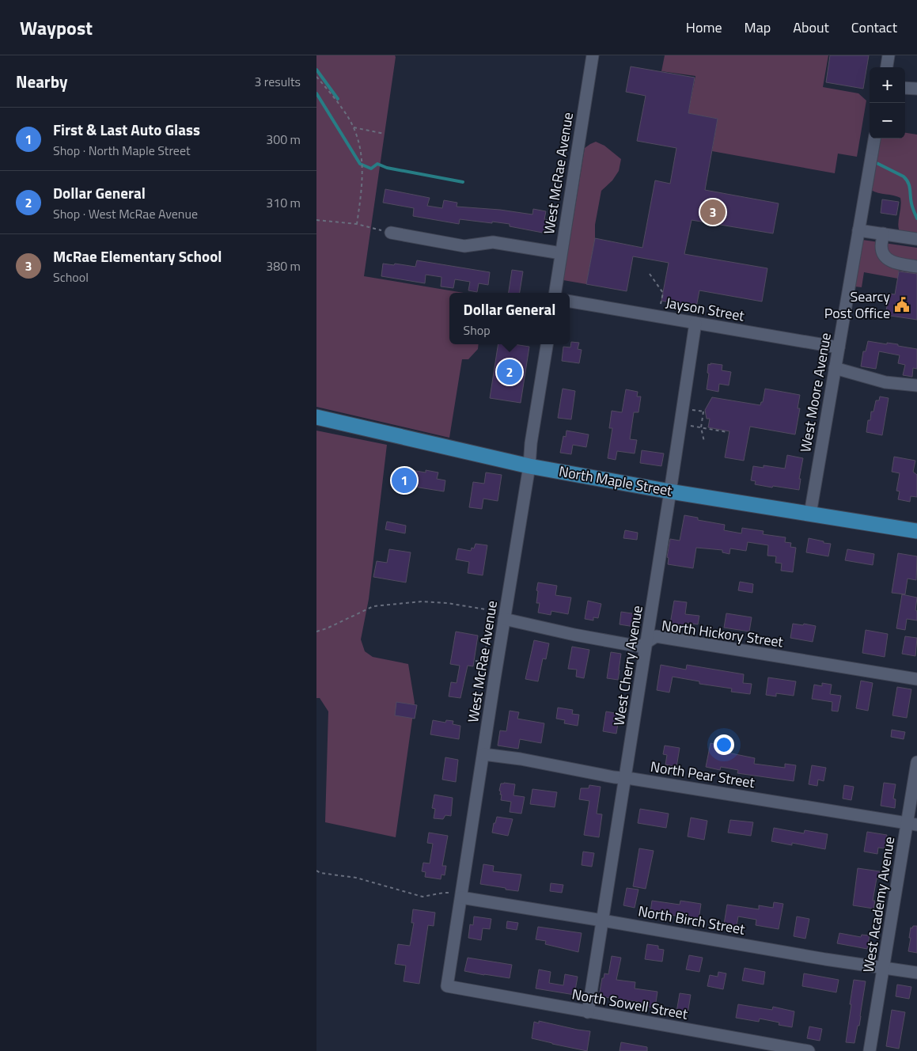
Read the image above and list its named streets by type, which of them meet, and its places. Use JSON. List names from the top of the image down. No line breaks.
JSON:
{"streets":{"main road":["North Maple Street"],"street":["West McRae Avenue","Jayson Street","West Moore Avenue","North Hickory Street","West Cherry Avenue","North Pear Street","West Academy Avenue","North Birch Street","North Sowell Street"]},"crossings":[["West McRae Avenue","North Maple Street"],["West McRae Avenue","North Hickory Street"],["West McRae Avenue","North Pear Street"],["West McRae Avenue","North Birch Street"],["West McRae Avenue","North Sowell Street"],["Jayson Street","West Moore Avenue"],["Jayson Street","West Cherry Avenue"],["West Moore Avenue","North Maple Street"],["North Maple Street","West Cherry Avenue"],["North Hickory Street","West Cherry Avenue"],["West Cherry Avenue","North Pear Street"],["West Cherry Avenue","North Birch Street"],["West Cherry Avenue","North Sowell Street"],["North Pear Street","West Academy Avenue"],["West Academy Avenue","North Birch Street"]],"places":{"public building":["Searcy Post Office"]},"page":{"header":"Waypost","nav":["Home","Map","About","Contact"],"heading":["Nearby","3 results"],"map_buttons":["+","−"],"list":[{"mark":"1","name":"First & Last Auto Glass","note":"Shop · North Maple Street","value":"300 m"},{"mark":"2","name":"Dollar General","note":"Shop · West McRae Avenue","value":"310 m"},{"mark":"3","name":"McRae Elementary School","note":"School","value":"380 m"}],"pins":["3","2","1"],"popup":["Dollar General","Shop"]}}
